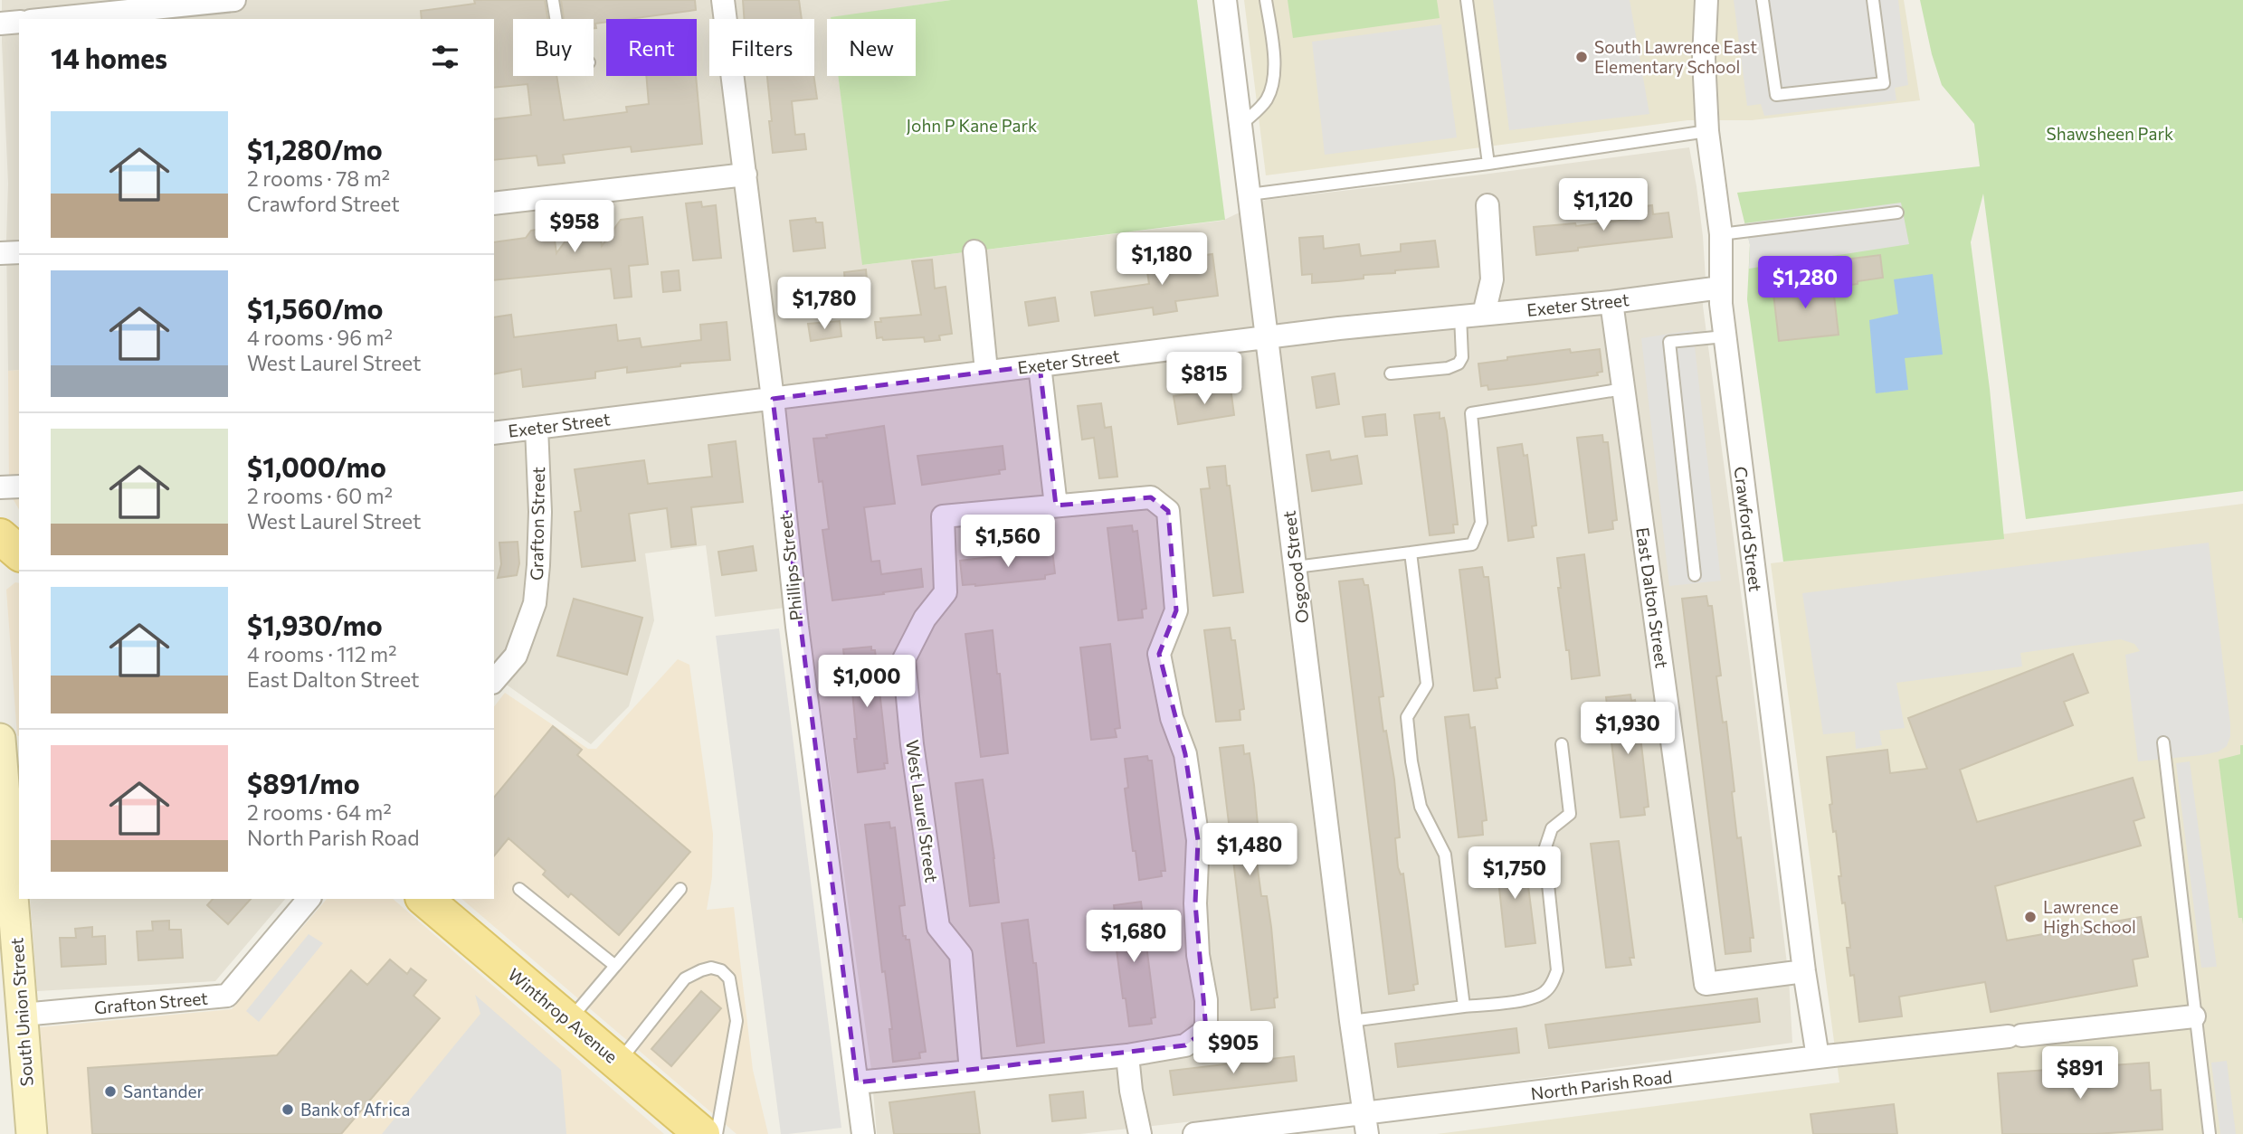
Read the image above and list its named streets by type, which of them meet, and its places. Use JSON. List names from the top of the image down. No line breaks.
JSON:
{"streets":{"main road":["South Union Street","Winthrop Avenue"],"street":["Exeter Street","Grafton Street","Crawford Street","Phillips Street","Osgood Street","East Dalton Street","West Laurel Street","North Parish Road"]},"crossings":[["Exeter Street","Grafton Street"],["Exeter Street","Crawford Street"],["Exeter Street","Phillips Street"],["Exeter Street","Osgood Street"],["Exeter Street","East Dalton Street"],["Grafton Street","South Union Street"],["Crawford Street","East Dalton Street"],["Crawford Street","North Parish Road"],["Osgood Street","North Parish Road"]],"parks":["John P Kane Park","Shawsheen Park"],"places":["South Lawrence East Elementary School","Lawrence High School","Santander","Bank of Africa"],"page":{"chip":["Buy","Rent","Filters","New"],"heading":"14 homes","list":[{"name":"$1,280/mo","note":"2 rooms · 78 m² · Crawford Street"},{"name":"$1,560/mo","note":"4 rooms · 96 m² · West Laurel Street"},{"name":"$1,000/mo","note":"2 rooms · 60 m² · West Laurel Street"},{"name":"$1,930/mo","note":"4 rooms · 112 m² · East Dalton Street"},{"name":"$891/mo","note":"2 rooms · 64 m² · North Parish Road"}],"price":["$1,120","$958","$1,180","$1,280","$1,780","$815","$1,560","$1,000","$1,930","$1,480","$1,750","$1,680","$905","$891"]}}
